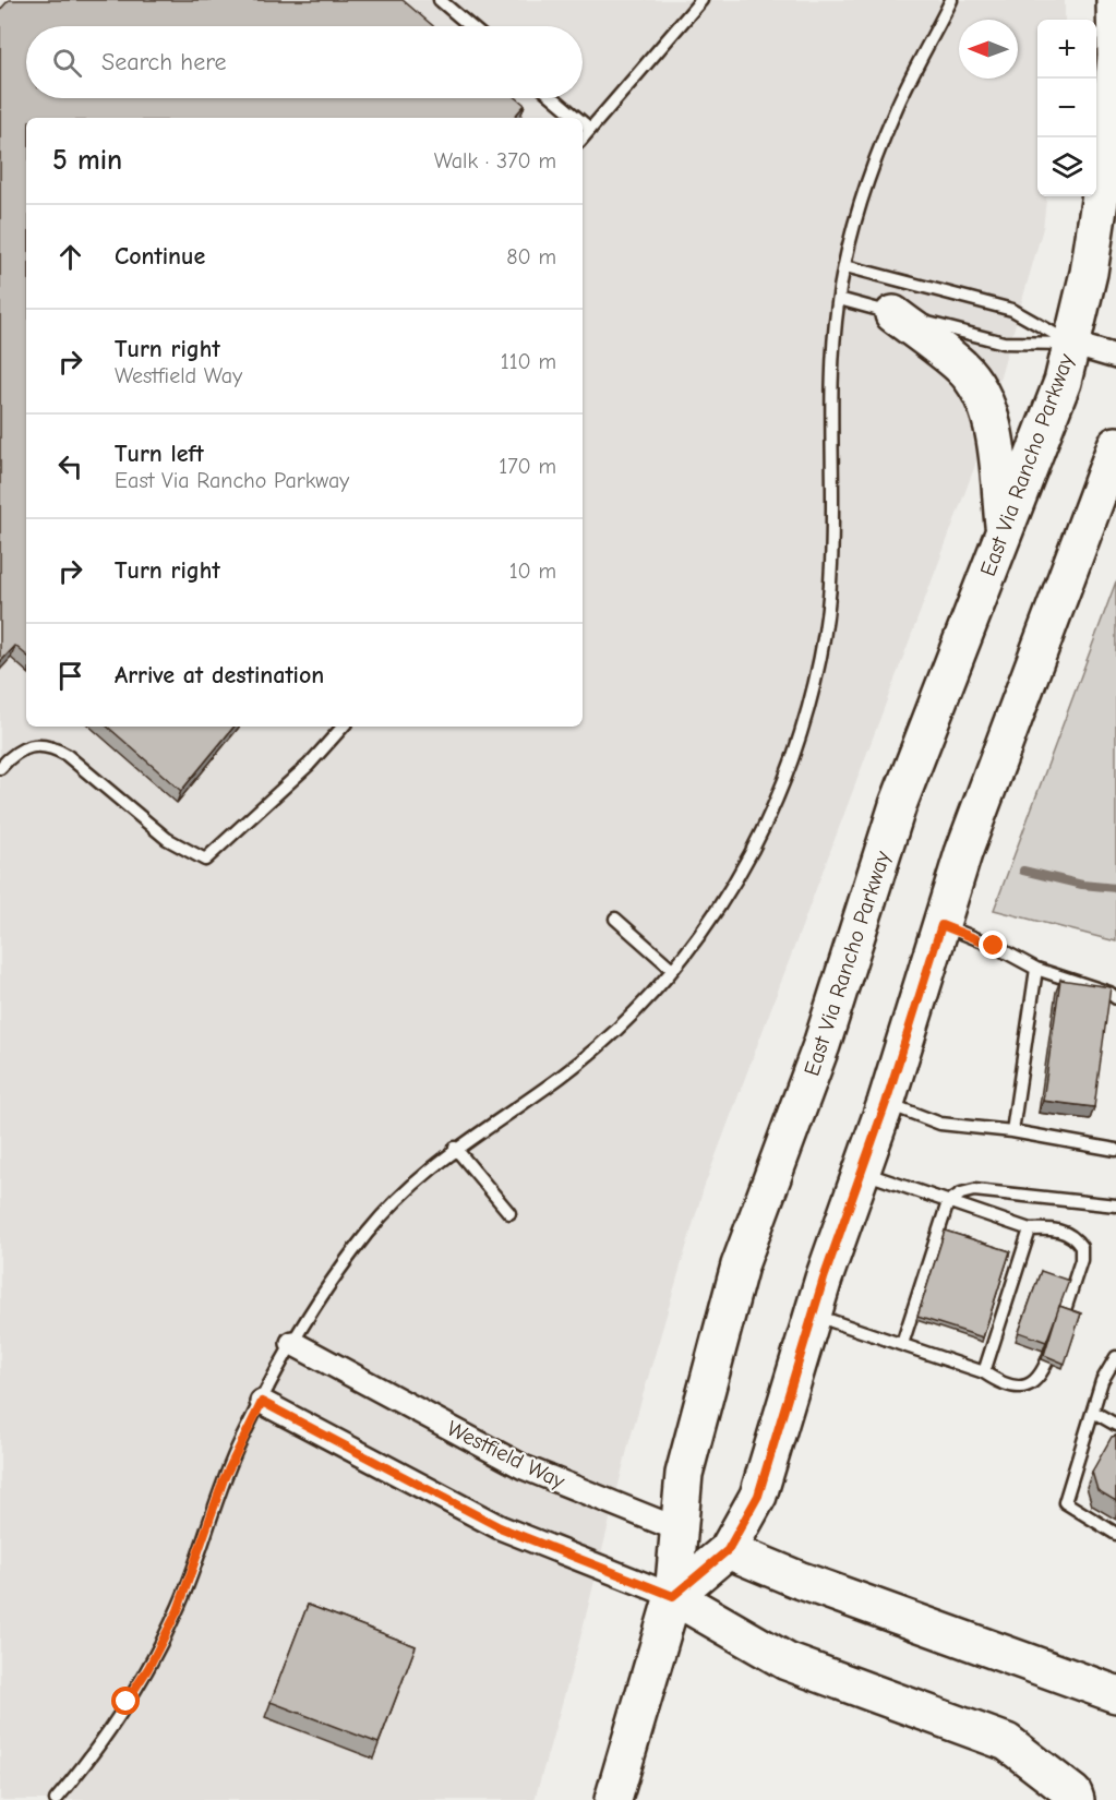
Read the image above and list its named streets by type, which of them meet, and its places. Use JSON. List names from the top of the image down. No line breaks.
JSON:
{"streets":{"main road":["East Via Rancho Parkway","Westfield Way"]},"crossings":[["East Via Rancho Parkway","Westfield Way"]],"north":"left","page":{"map_buttons":["+","−"],"search":"Search here","heading":["5 min","Walk · 370 m"],"list":[["Continue","80 m"],["Turn right","Westfield Way","110 m"],["Turn left","East Via Rancho Parkway","170 m"],["Turn right","10 m"],"Arrive at destination"]}}
